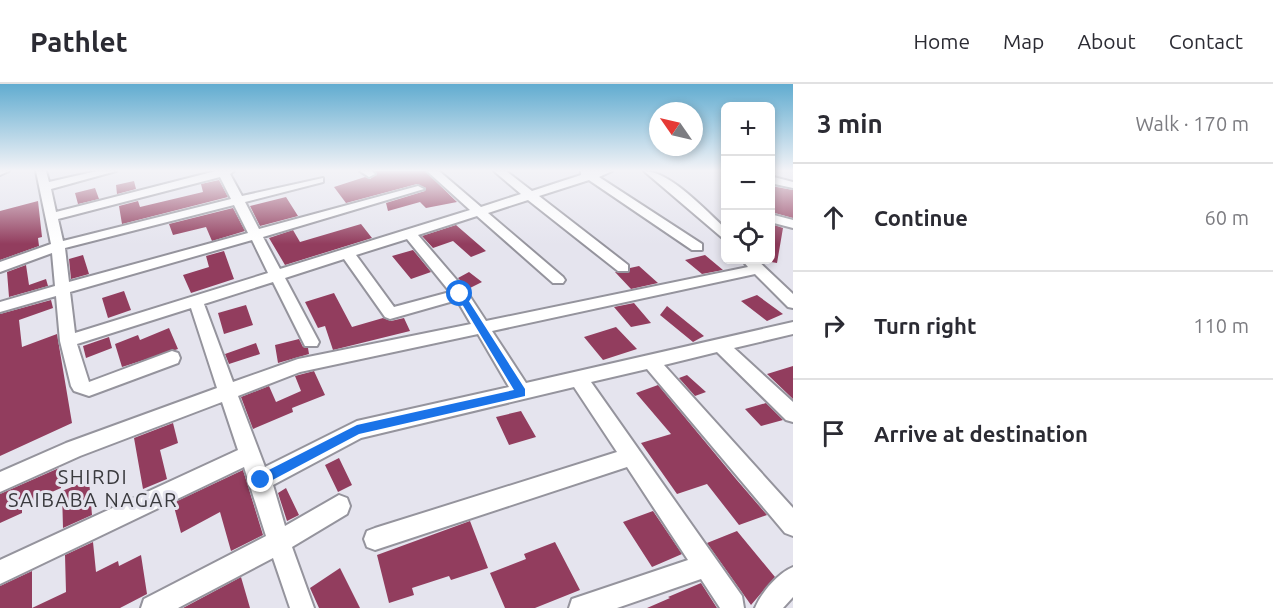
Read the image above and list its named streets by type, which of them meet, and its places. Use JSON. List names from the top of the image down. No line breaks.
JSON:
{"districts":["SHIRDI SAIBABA NAGAR"],"north":"top left","page":{"header":"Pathlet","nav":["Home","Map","About","Contact"],"heading":["3 min","Walk · 170 m"],"map_buttons":["+","−"],"list":[["Continue","60 m"],["Turn right","110 m"],"Arrive at destination"]}}
